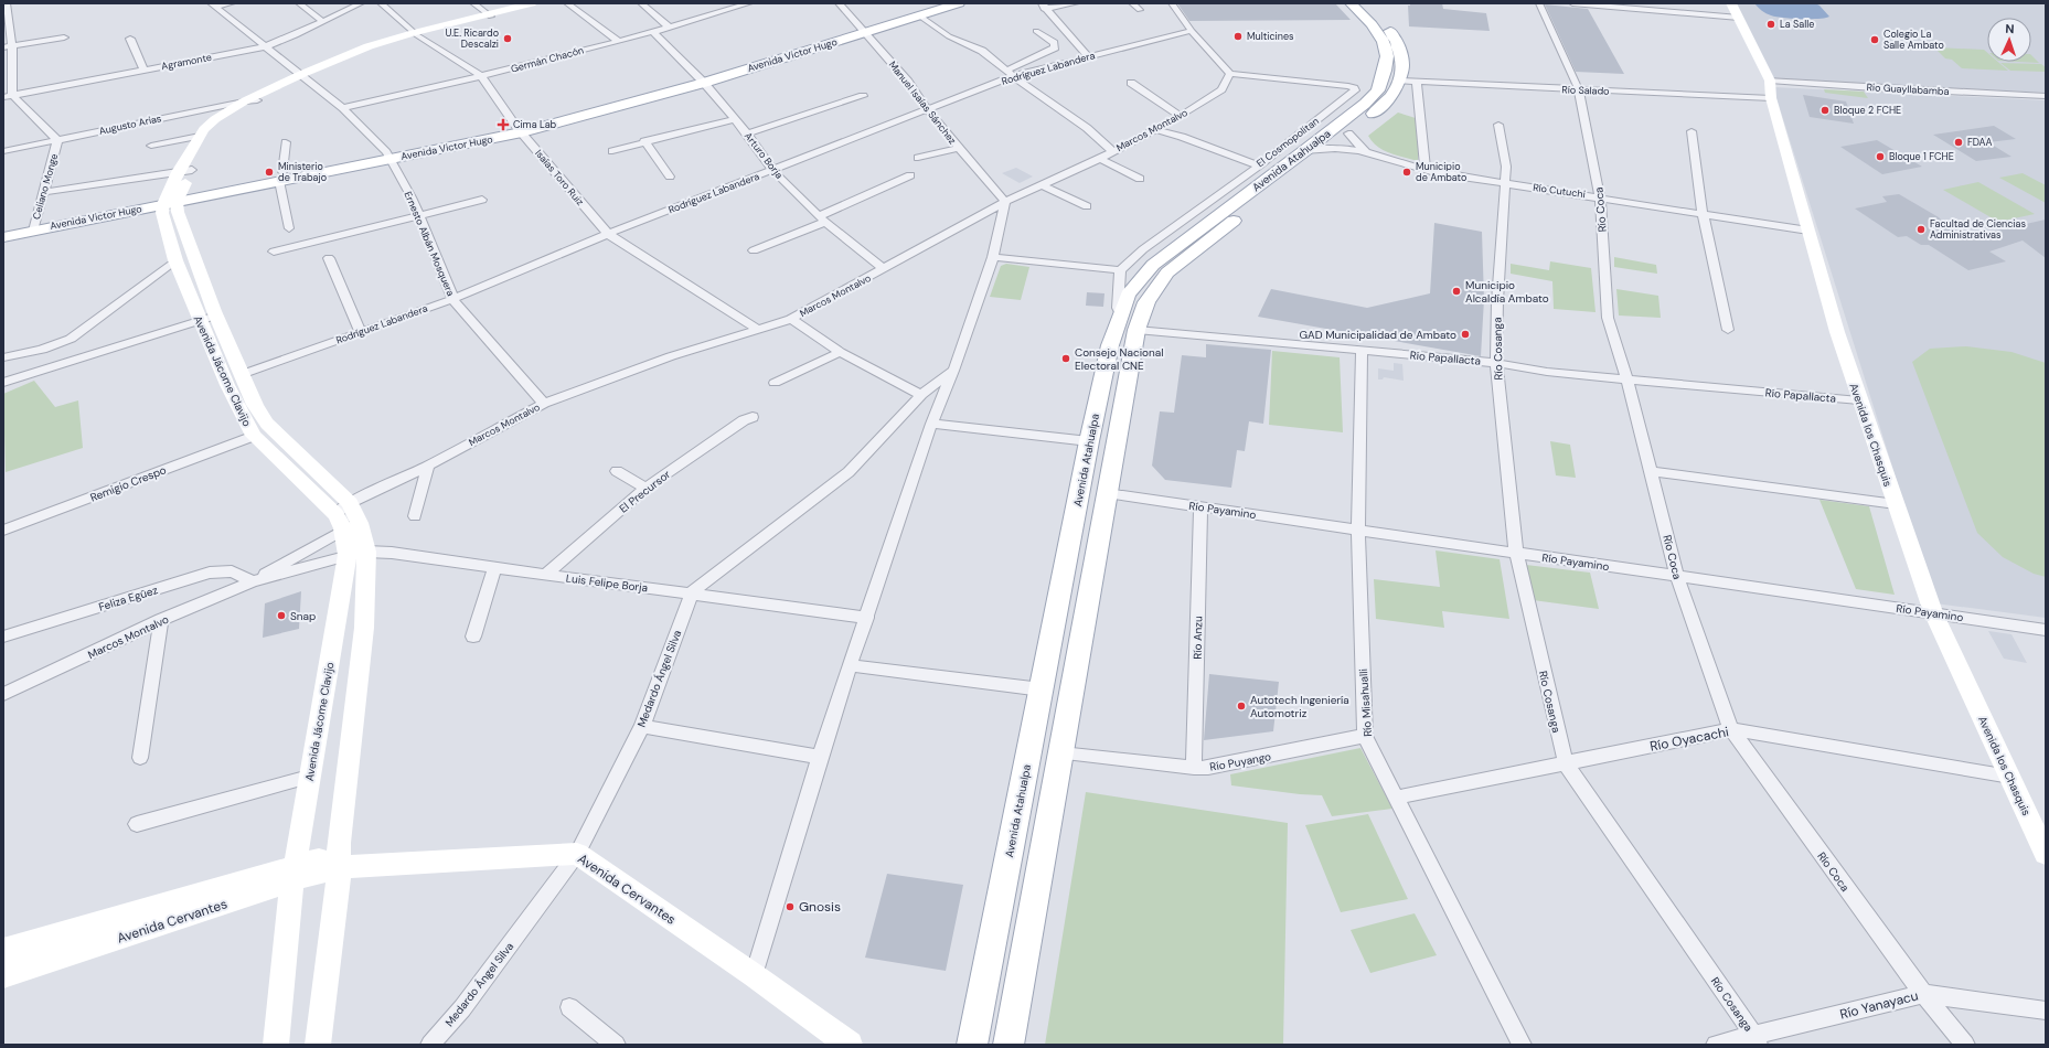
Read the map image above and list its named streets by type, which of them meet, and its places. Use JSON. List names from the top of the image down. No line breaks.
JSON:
{"streets":{"main road":["Avenida Victor Hugo","Avenida Atahualpa"],"street":["Germán Chacón","Agramonte","Rodríguez Labandera","Rio Guayllabamba","Río Salado","Manuel Isaías Sánchez","Augusto Arias","Marcos Montalvo","El Cosmopolitan","Arturo Borja","Isaías Toro Ruiz","Celiano Monge","Río Cutuchi","Río Coca","Ernesto Albán Mosquera","Río Cosanga","Río Papallacta","Avenida Jácome Clavijo","Avenida los Chasquis","Remigio Crespo","El Precursor","Río Payamino","Luis Felipe Borja","Feliza Egüez","Río Anzu","Medardo Ángel Silva","Río Misahualli","Río Oyacachi","Río Puyango","Avenida Cervantes","Río Yanayacu"]},"crossings":[["Avenida Victor Hugo","Manuel Isaías Sánchez"],["Avenida Victor Hugo","Arturo Borja"],["Avenida Victor Hugo","Isaías Toro Ruiz"],["Avenida Victor Hugo","Celiano Monge"],["Avenida Victor Hugo","Ernesto Albán Mosquera"],["Avenida Victor Hugo","Avenida Jácome Clavijo"],["Germán Chacón","Arturo Borja"],["Germán Chacón","Isaías Toro Ruiz"],["Germán Chacón","Ernesto Albán Mosquera"],["Agramonte","Celiano Monge"],["Agramonte","Ernesto Albán Mosquera"],["Rodríguez Labandera","Manuel Isaías Sánchez"],["Rodríguez Labandera","Arturo Borja"],["Rodríguez Labandera","Isaías Toro Ruiz"],["Rodríguez Labandera","Ernesto Albán Mosquera"],["Rodríguez Labandera","Avenida Jácome Clavijo"],["Rio Guayllabamba","Avenida los Chasquis"],["Río Salado","Avenida Atahualpa"],["Río Salado","Río Coca"],["Río Salado","Avenida los Chasquis"],["Manuel Isaías Sánchez","Marcos Montalvo"],["Augusto Arias","Celiano Monge"],["Marcos Montalvo","El Cosmopolitan"],["Marcos Montalvo","Arturo Borja"],["Marcos Montalvo","Isaías Toro Ruiz"],["Marcos Montalvo","Ernesto Albán Mosquera"],["Marcos Montalvo","Avenida Jácome Clavijo"],["Marcos Montalvo","Luis Felipe Borja"],["Marcos Montalvo","Feliza Egüez"],["Avenida Atahualpa","Río Cutuchi"],["Avenida Atahualpa","Río Papallacta"],["Avenida Atahualpa","Río Payamino"],["Avenida Atahualpa","Río Puyango"],["Río Cutuchi","Río Coca"],["Río Cutuchi","Río Cosanga"],["Río Cutuchi","Avenida los Chasquis"],["Río Coca","Río Papallacta"],["Río Coca","Río Payamino"],["Río Coca","Río Oyacachi"],["Río Coca","Río Yanayacu"],["Río Cosanga","Río Papallacta"],["Río Cosanga","Río Payamino"],["Río Cosanga","Río Oyacachi"],["Río Cosanga","Río Yanayacu"],["Río Papallacta","Avenida los Chasquis"],["Río Papallacta","Río Misahualli"],["Avenida Jácome Clavijo","Remigio Crespo"],["Avenida Jácome Clavijo","Luis Felipe Borja"],["Avenida Jácome Clavijo","Avenida Cervantes"],["Avenida los Chasquis","Río Payamino"],["Avenida los Chasquis","Río Oyacachi"],["El Precursor","Luis Felipe Borja"],["Río Payamino","Río Anzu"],["Río Payamino","Río Misahualli"],["Luis Felipe Borja","Medardo Ángel Silva"],["Río Anzu","Río Puyango"],["Medardo Ángel Silva","Avenida Cervantes"],["Río Misahualli","Río Oyacachi"],["Río Misahualli","Río Puyango"]],"places":{"other":["La Salle","Multicines","U.E. Ricardo Descalzi","Colegio La Salle Ambato","Bloque 2 FCHE","FDAA","Bloque 1 FCHE","Ministerio de Trabajo","Municipio de Ambato","Facultad de Ciencias Administrativas","Municipio Alcaldía Ambato","GAD Municipalidad de Ambato","Consejo Nacional Electoral CNE","Snap","Autotech Ingeniería Automotriz","Gnosis"],"health":["Cima Lab"]},"north":"top"}
